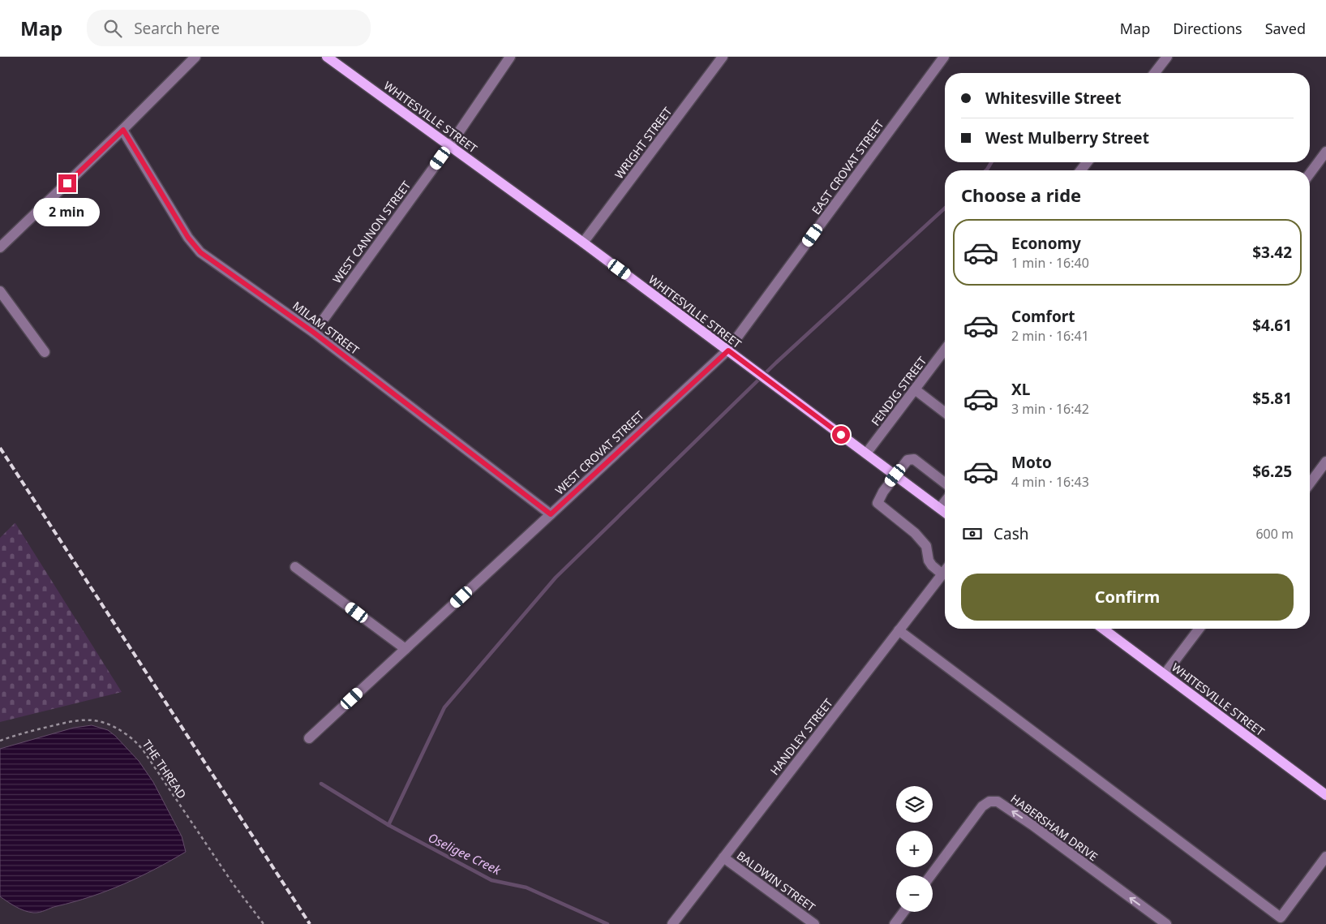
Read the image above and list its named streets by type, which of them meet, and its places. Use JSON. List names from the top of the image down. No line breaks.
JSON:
{"streets":{"main road":["WHITESVILLE STREET"],"street":["WRIGHT STREET","EAST CROVAT STREET","WEST CANNON STREET","MILAM STREET","FENDIG STREET","WEST CROVAT STREET","HANDLEY STREET","HABERSHAM DRIVE","BALDWIN STREET"],"path":["THE THREAD"]},"crossings":[["WHITESVILLE STREET","WRIGHT STREET"],["WHITESVILLE STREET","EAST CROVAT STREET"],["WHITESVILLE STREET","WEST CANNON STREET"],["WHITESVILLE STREET","FENDIG STREET"],["WHITESVILLE STREET","WEST CROVAT STREET"],["EAST CROVAT STREET","WEST CROVAT STREET"],["WEST CANNON STREET","MILAM STREET"],["MILAM STREET","WEST CROVAT STREET"],["HANDLEY STREET","BALDWIN STREET"]],"water":["Oseligee Creek"],"page":{"header":"Map","search":"Search here","nav":["Map","Directions","Saved"],"banner":["Whitesville Street","West Mulberry Street"],"heading":"Choose a ride","bubble":"2 min","list":[{"name":"Economy","note":"1 min · 16:40","value":"$3.42"},{"name":"Comfort","note":"2 min · 16:41","value":"$4.61"},{"name":"XL","note":"3 min · 16:42","value":"$5.81"},{"name":"Moto","note":"4 min · 16:43","value":"$6.25"}],"pay":["Cash","600 m"],"buttons":"Confirm","map_buttons":["+","−"]}}
